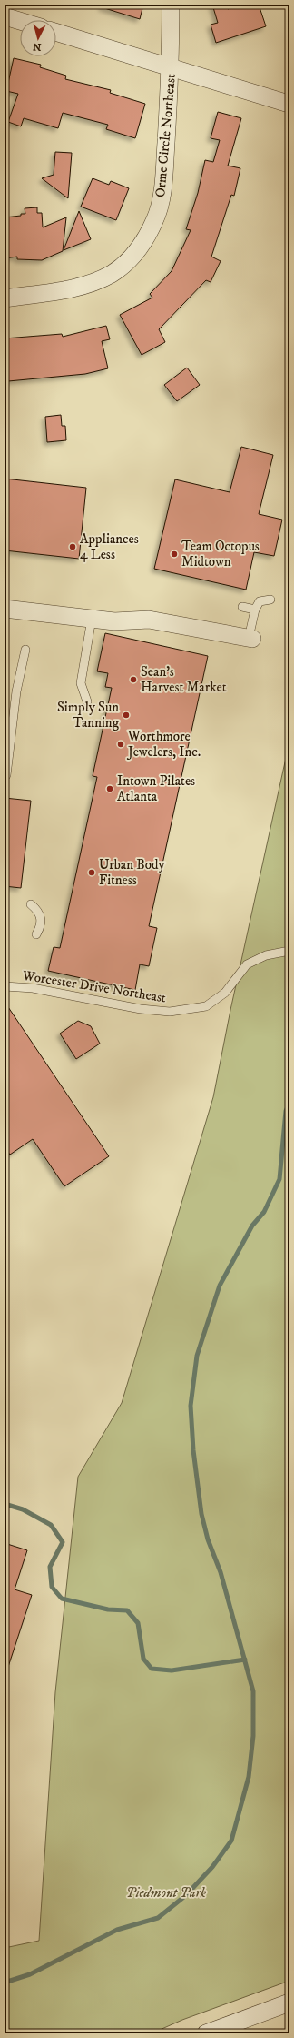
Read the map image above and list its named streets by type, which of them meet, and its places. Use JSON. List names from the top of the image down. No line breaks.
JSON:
{"streets":{"street":["Orme Circle Northeast"],"lane":["Worcester Drive Northeast"]},"parks":["Piedmont Park"],"places":["Appliances 4 Less","Team Octopus Midtown","Sean's Harvest Market","Simply Sun Tanning","Worthmore Jewelers, Inc.","Intown Pilates Atlanta","Urban Body Fitness"],"north":"bottom"}
